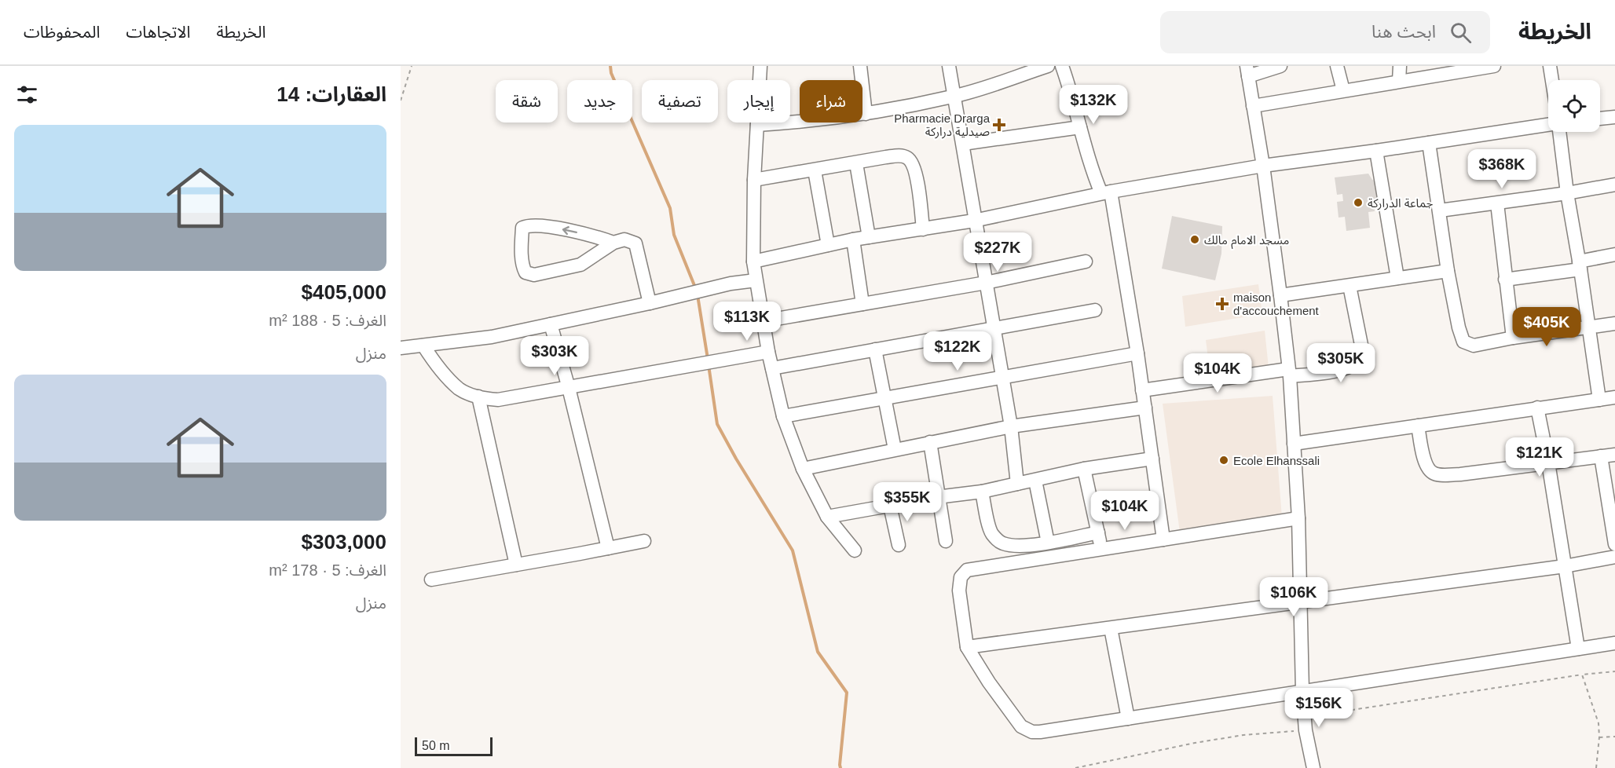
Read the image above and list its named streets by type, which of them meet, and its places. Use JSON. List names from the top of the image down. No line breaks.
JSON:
{"places":{"health":["Pharmacie Drarga صيدلية دراركة","maison d'accouchement"],"other":["جماعة الدراركة","مسجد الامام مالك","Ecole Elhanssali"]},"scale_bar":"50 m","page":{"header":"الخريطة","search":"ابحث هنا","nav":["الخريطة","الاتجاهات","المحفوظات"],"heading":"العقارات: 14","chip":["شراء","إيجار","تصفية","جديد","شقة"],"price":["$132K","$368K","$227K","$113K","$405K","$122K","$303K","$305K","$104K","$121K","$355K","$104K","$106K","$156K"],"list":[{"name":"$405,000","note":"الغرف: 5 · 188 m² · منزل"},{"name":"$303,000","note":"الغرف: 5 · 178 m² · منزل"}],"scale":"50 m"}}
